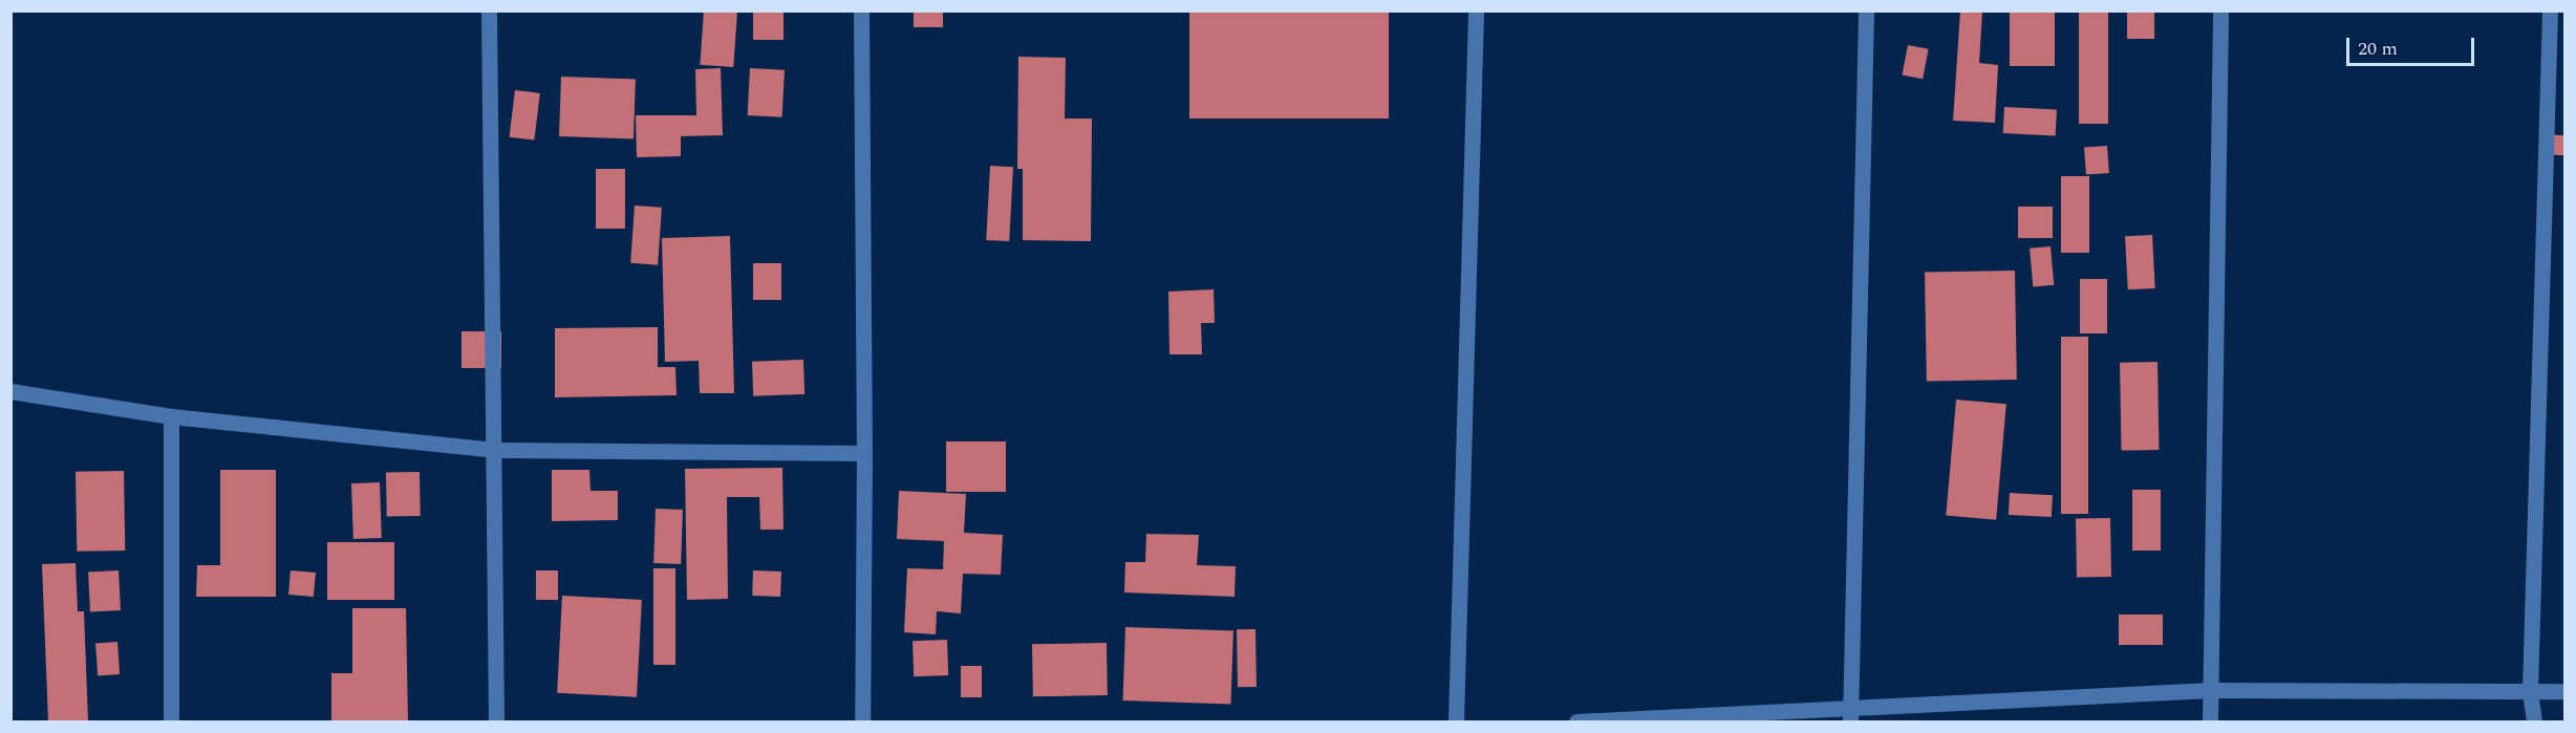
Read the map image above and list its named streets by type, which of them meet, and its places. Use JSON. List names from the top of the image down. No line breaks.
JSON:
{"scale_bar":"20 m"}
